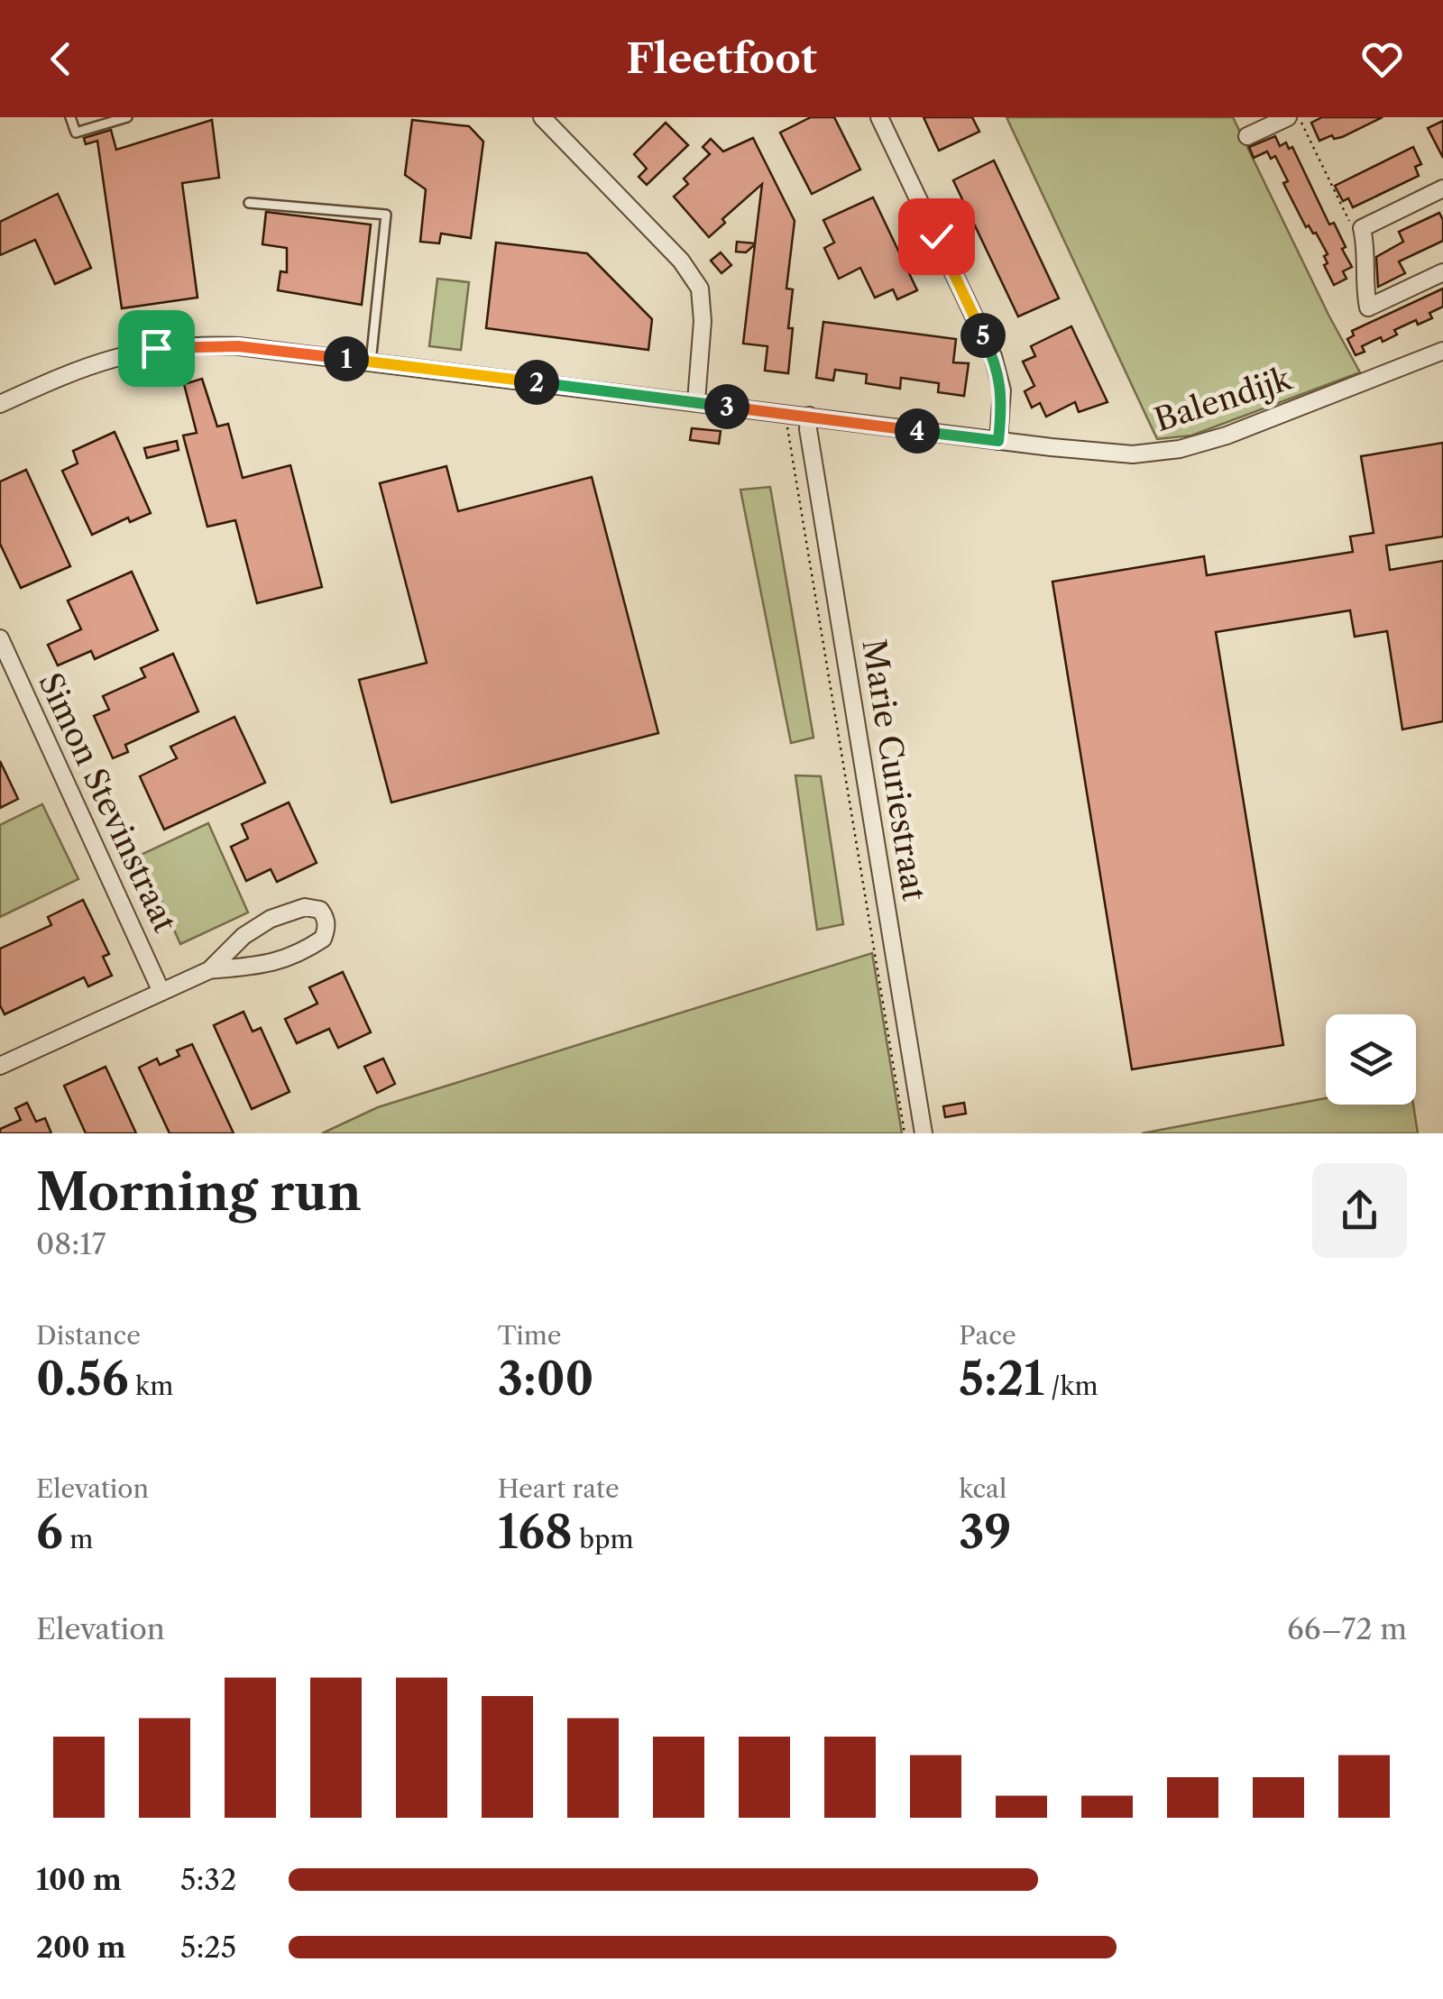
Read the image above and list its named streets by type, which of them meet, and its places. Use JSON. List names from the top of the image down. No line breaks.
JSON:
{"streets":{"street":["Balendijk","Marie Curiestraat","Simon Stevinstraat"]},"crossings":[["Balendijk","Marie Curiestraat"]],"page":{"header":"Fleetfoot","pins":["5","1","2","3","4"],"heading":["Morning run","08:17"],"stats":[["Distance","0.56 km"],["Time","3:00"],["Pace","5:21 /km"],["Elevation","6 m"],["Heart rate","168 bpm"],["kcal","39"]],"chart":["Elevation","66–72 m"],"list":[{"name":"100 m","note":"5:32"},{"name":"200 m","note":"5:25"}]}}
